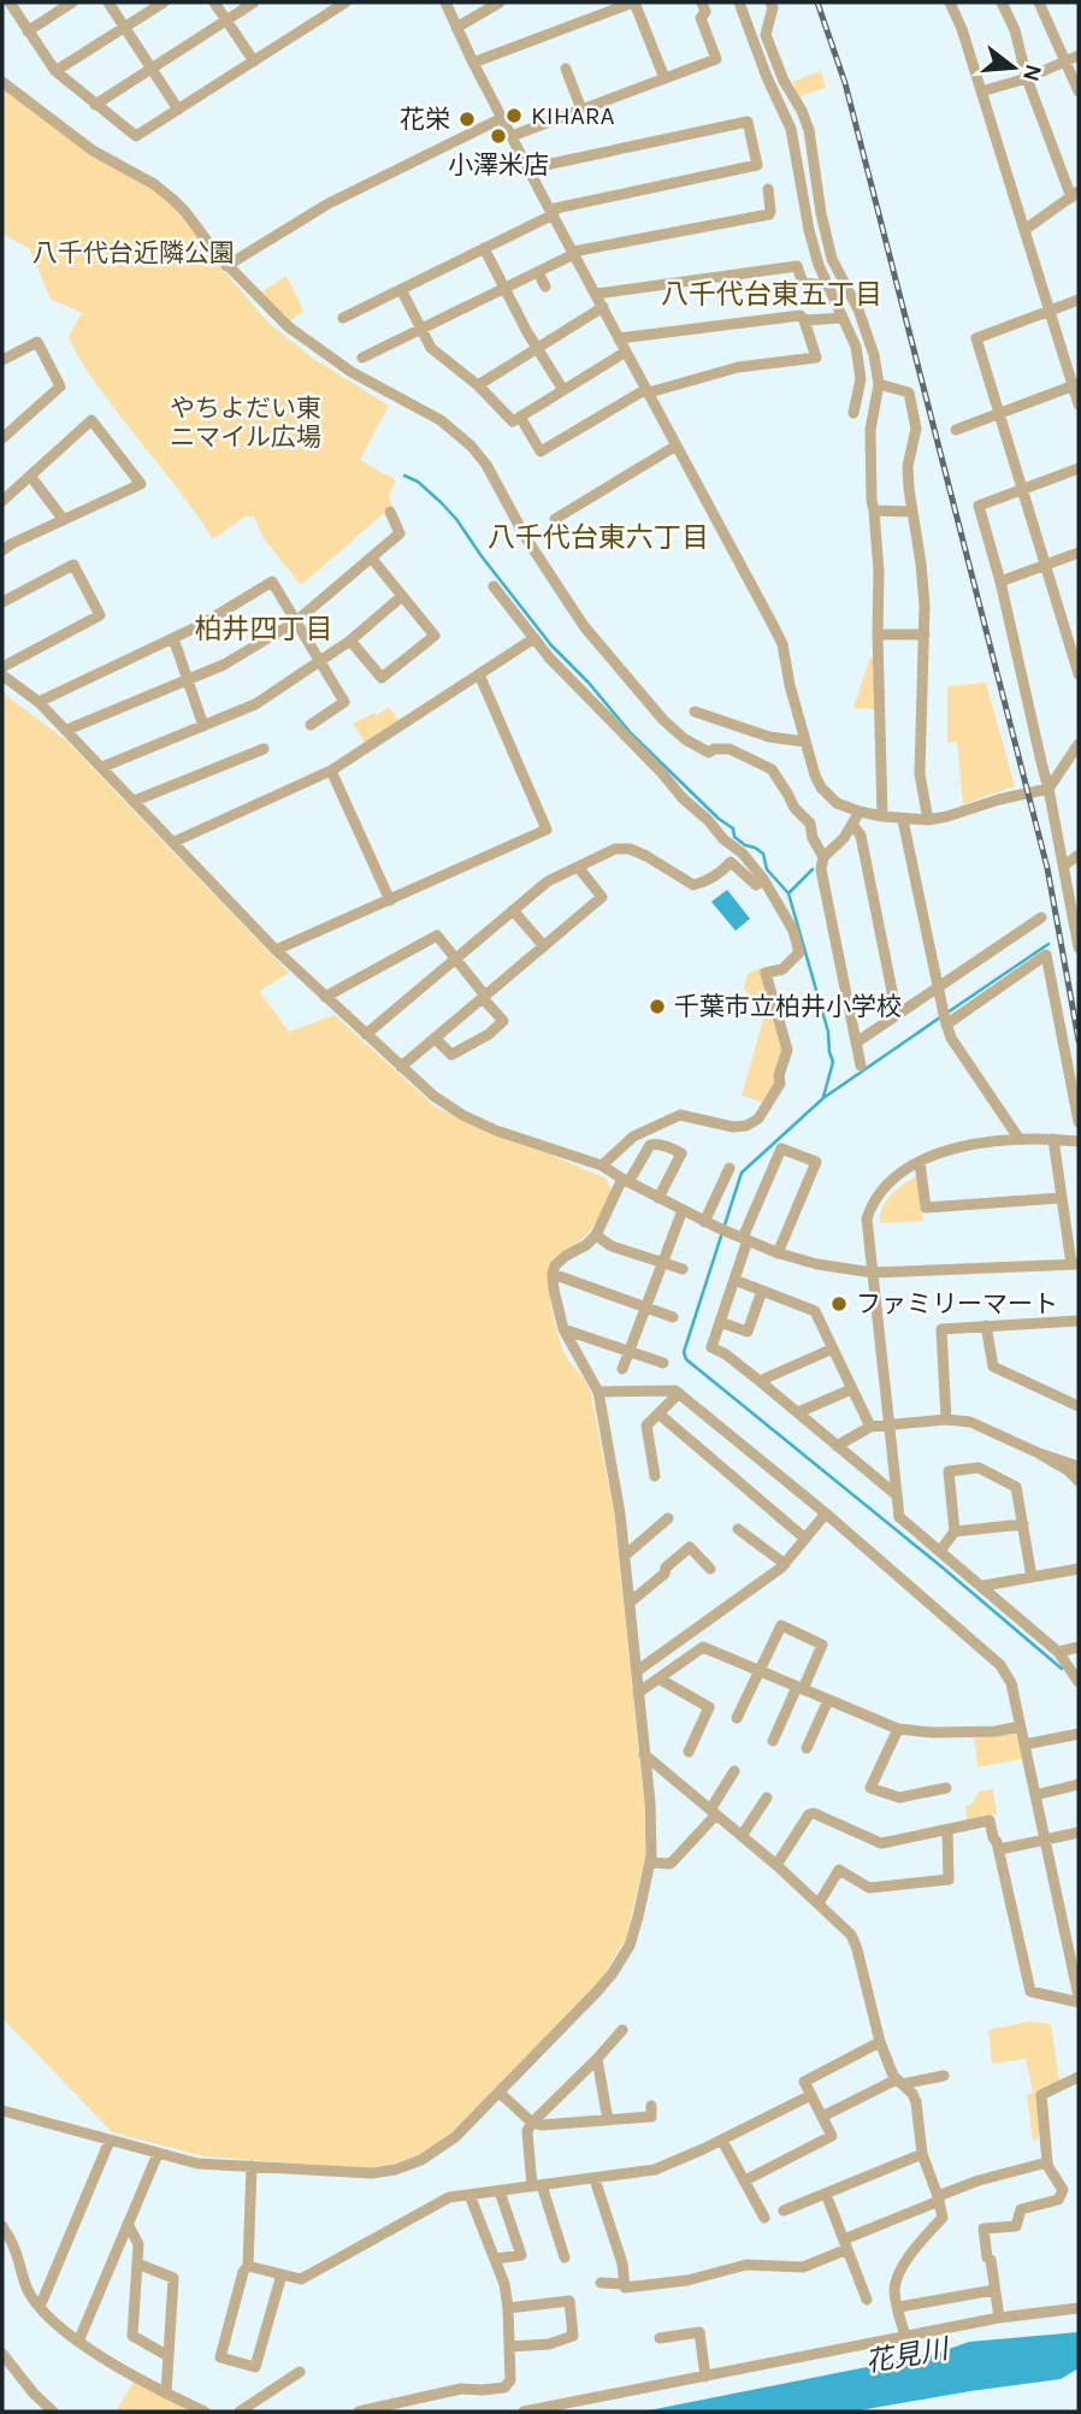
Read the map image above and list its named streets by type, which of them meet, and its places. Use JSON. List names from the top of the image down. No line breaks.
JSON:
{"districts":["八千代台東五丁目","八千代台東六丁目","柏井四丁目"],"water":["花見川"],"parks":["八千代台近隣公園","やちよだい東 ニマイル広場"],"places":["KIHARA","花栄","小澤米店","千葉市立柏井小学校","ファミリーマート"],"north":"right"}
